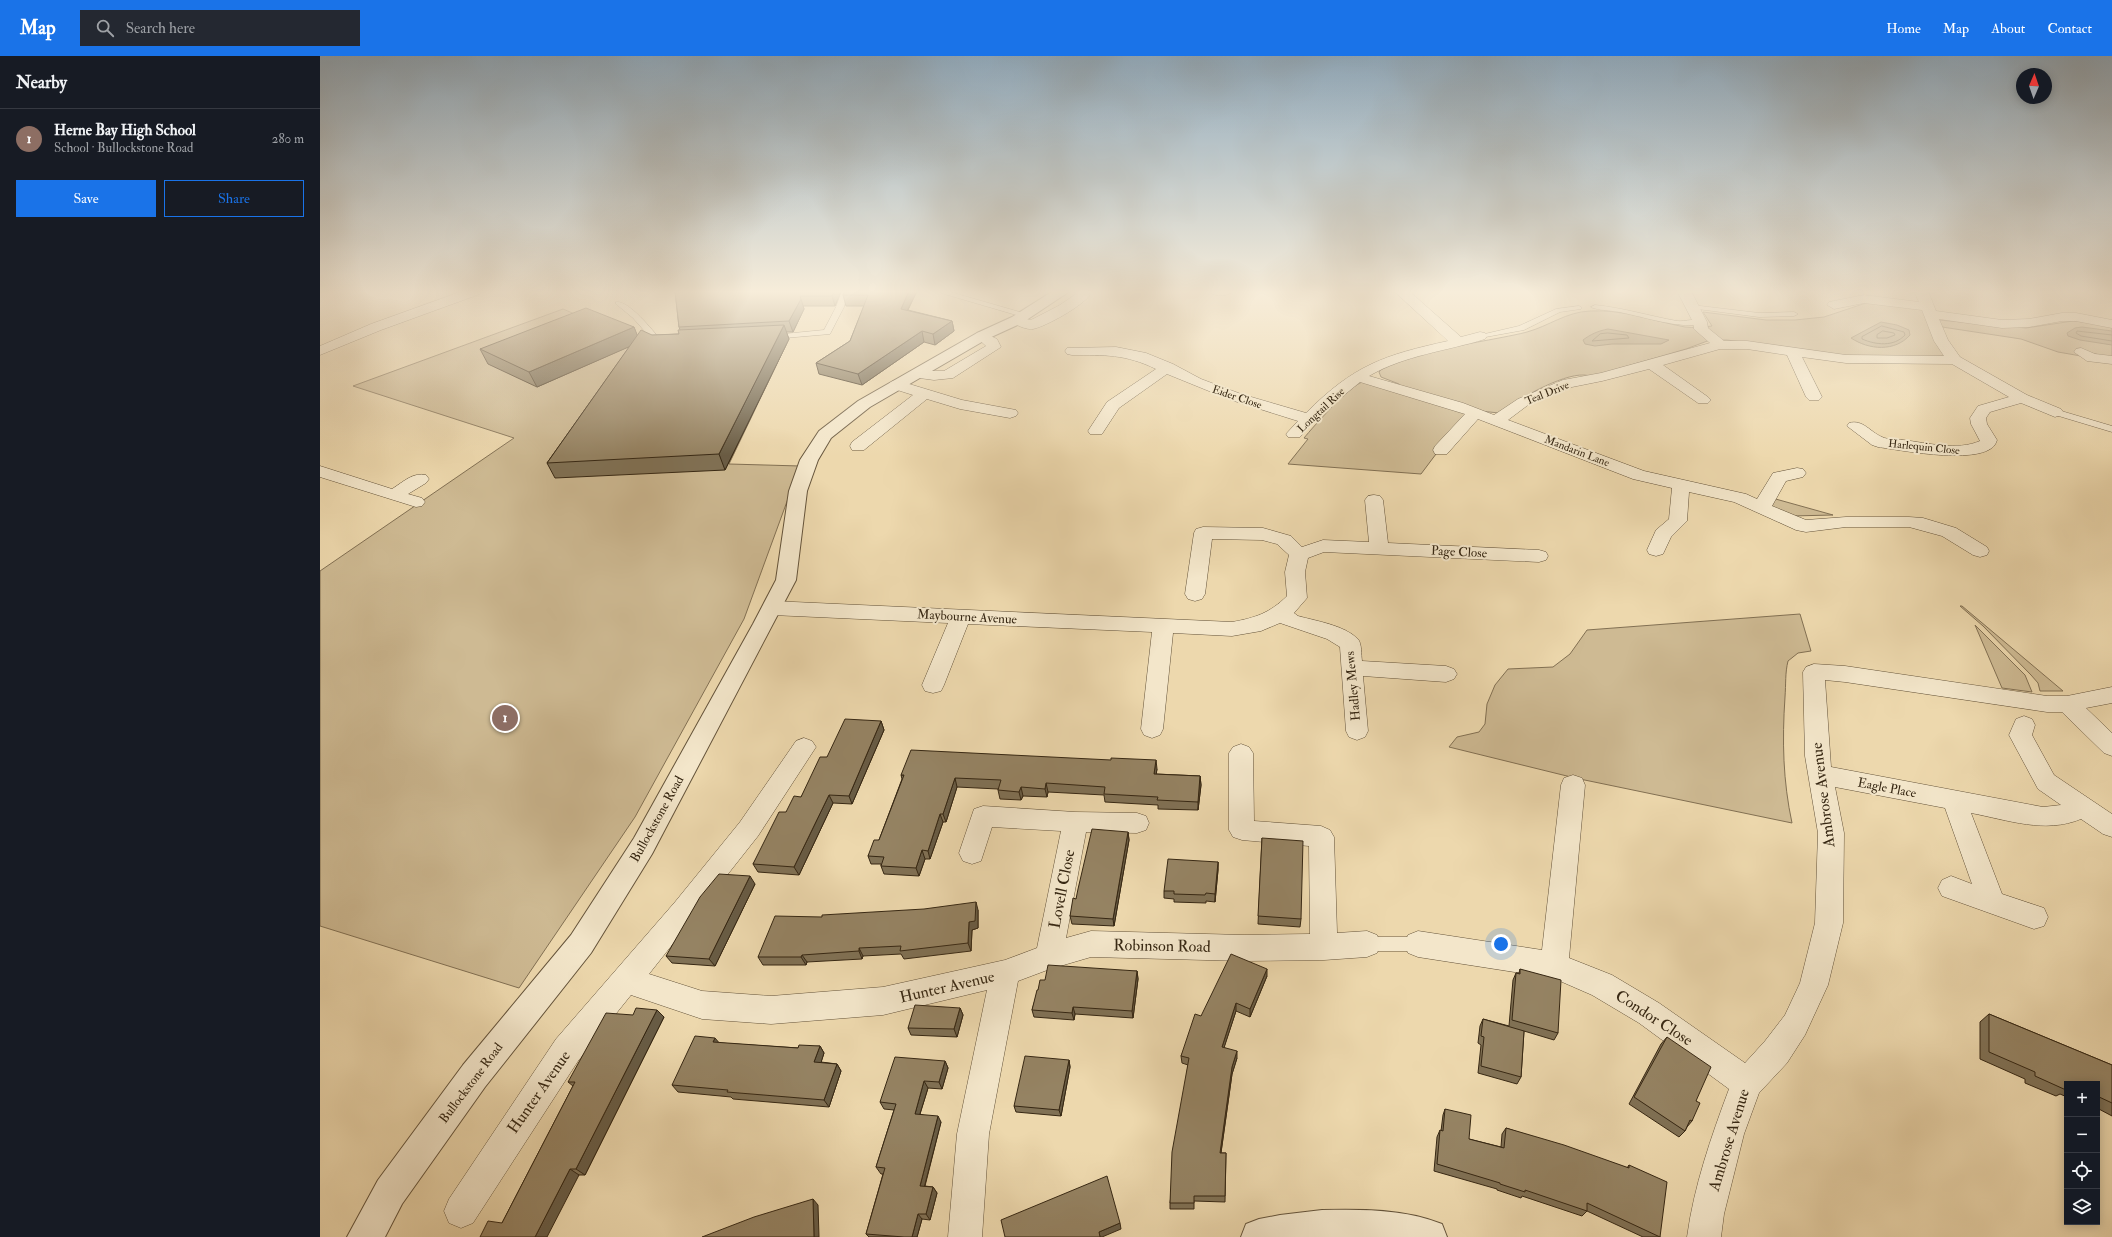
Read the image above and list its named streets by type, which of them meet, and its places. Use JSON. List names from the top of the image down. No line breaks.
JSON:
{"streets":{"street":["Teal Drive","Eider Close","Longtail Rise","Harlequin Close","Mandarin Lane","Page Close","Maybourne Avenue","Hadley Mews","Eagle Place","Ambrose Avenue","Bullockstone Road","Lovell Close","Robinson Road","Hunter Avenue","Condor Close"]},"crossings":[["Teal Drive","Mandarin Lane"],["Eider Close","Longtail Rise"],["Longtail Rise","Mandarin Lane"],["Maybourne Avenue","Hadley Mews"],["Maybourne Avenue","Bullockstone Road"],["Eagle Place","Ambrose Avenue"],["Ambrose Avenue","Condor Close"],["Lovell Close","Robinson Road"],["Robinson Road","Hunter Avenue"]],"north":"top","page":{"header":"Map","search":"Search here","nav":["Home","Map","About","Contact"],"heading":"Nearby","list":[{"mark":"1","name":"Herne Bay High School","note":"School · Bullockstone Road","value":"280 m"}],"buttons":["Save","Share"],"pins":"1","map_buttons":["+","−"]}}
